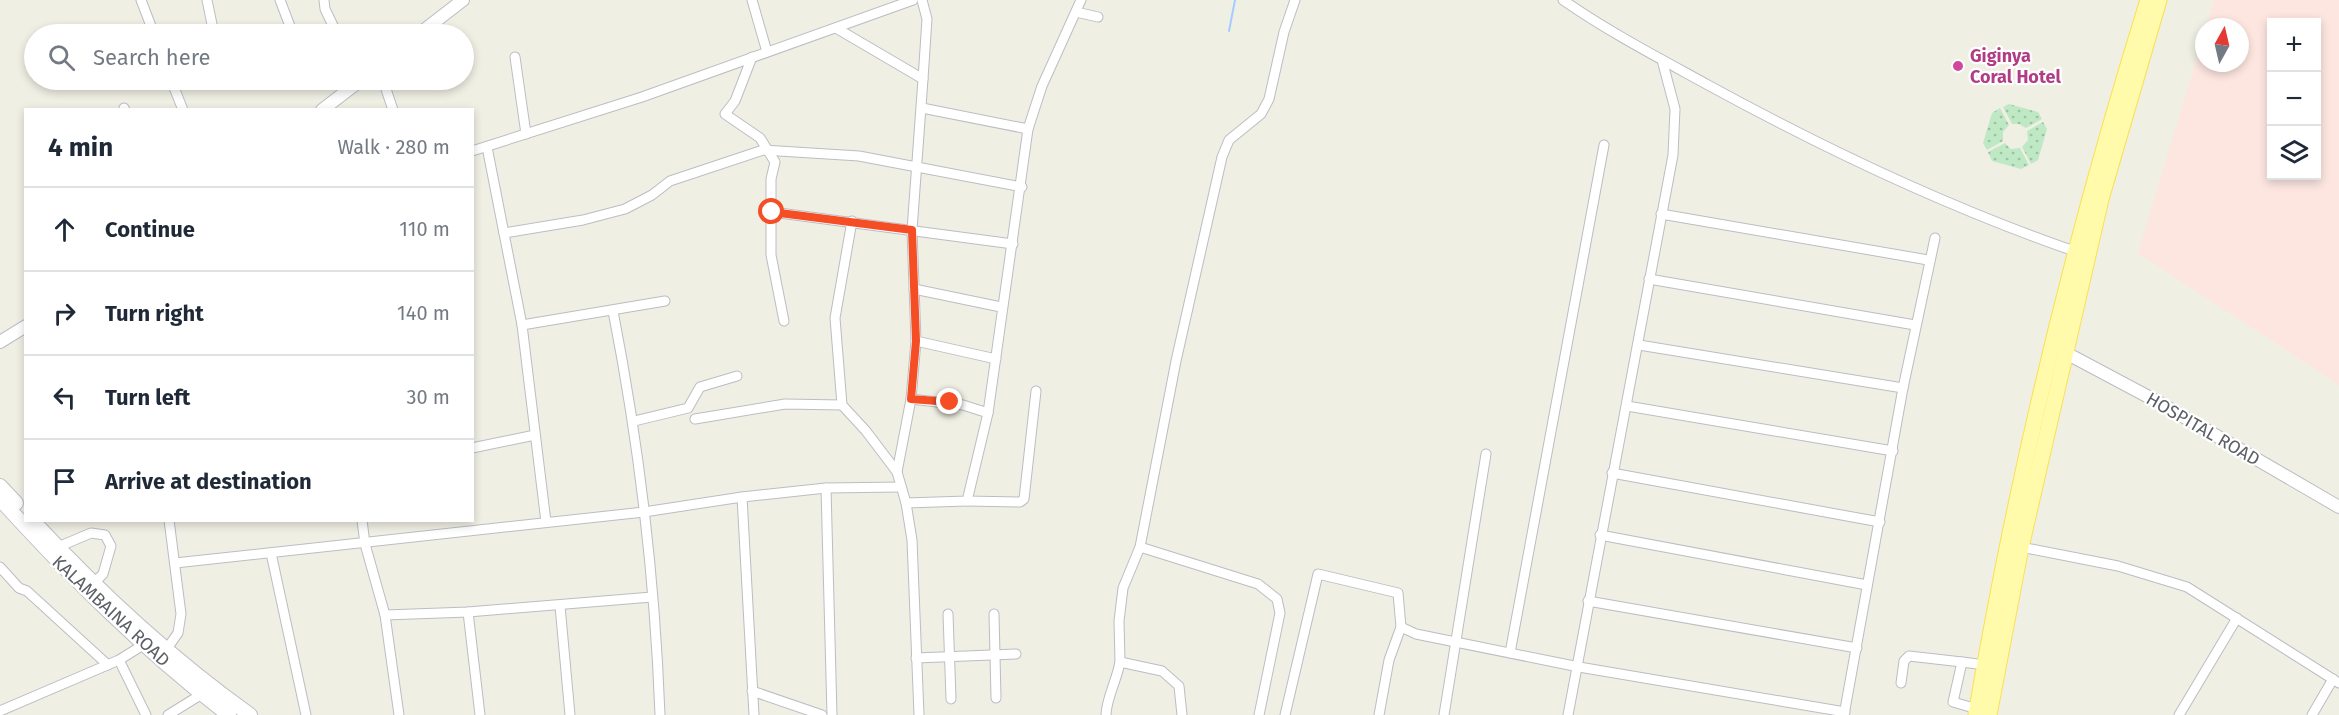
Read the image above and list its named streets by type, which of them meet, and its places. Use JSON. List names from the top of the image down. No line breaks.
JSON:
{"streets":{"main road":["KALAMBAINA ROAD"],"street":["HOSPITAL ROAD"]},"places":["Giginya Coral Hotel"],"north":"top","page":{"map_buttons":["+","−"],"search":"Search here","heading":["4 min","Walk · 280 m"],"list":[["Continue","110 m"],["Turn right","140 m"],["Turn left","30 m"],"Arrive at destination"]}}
